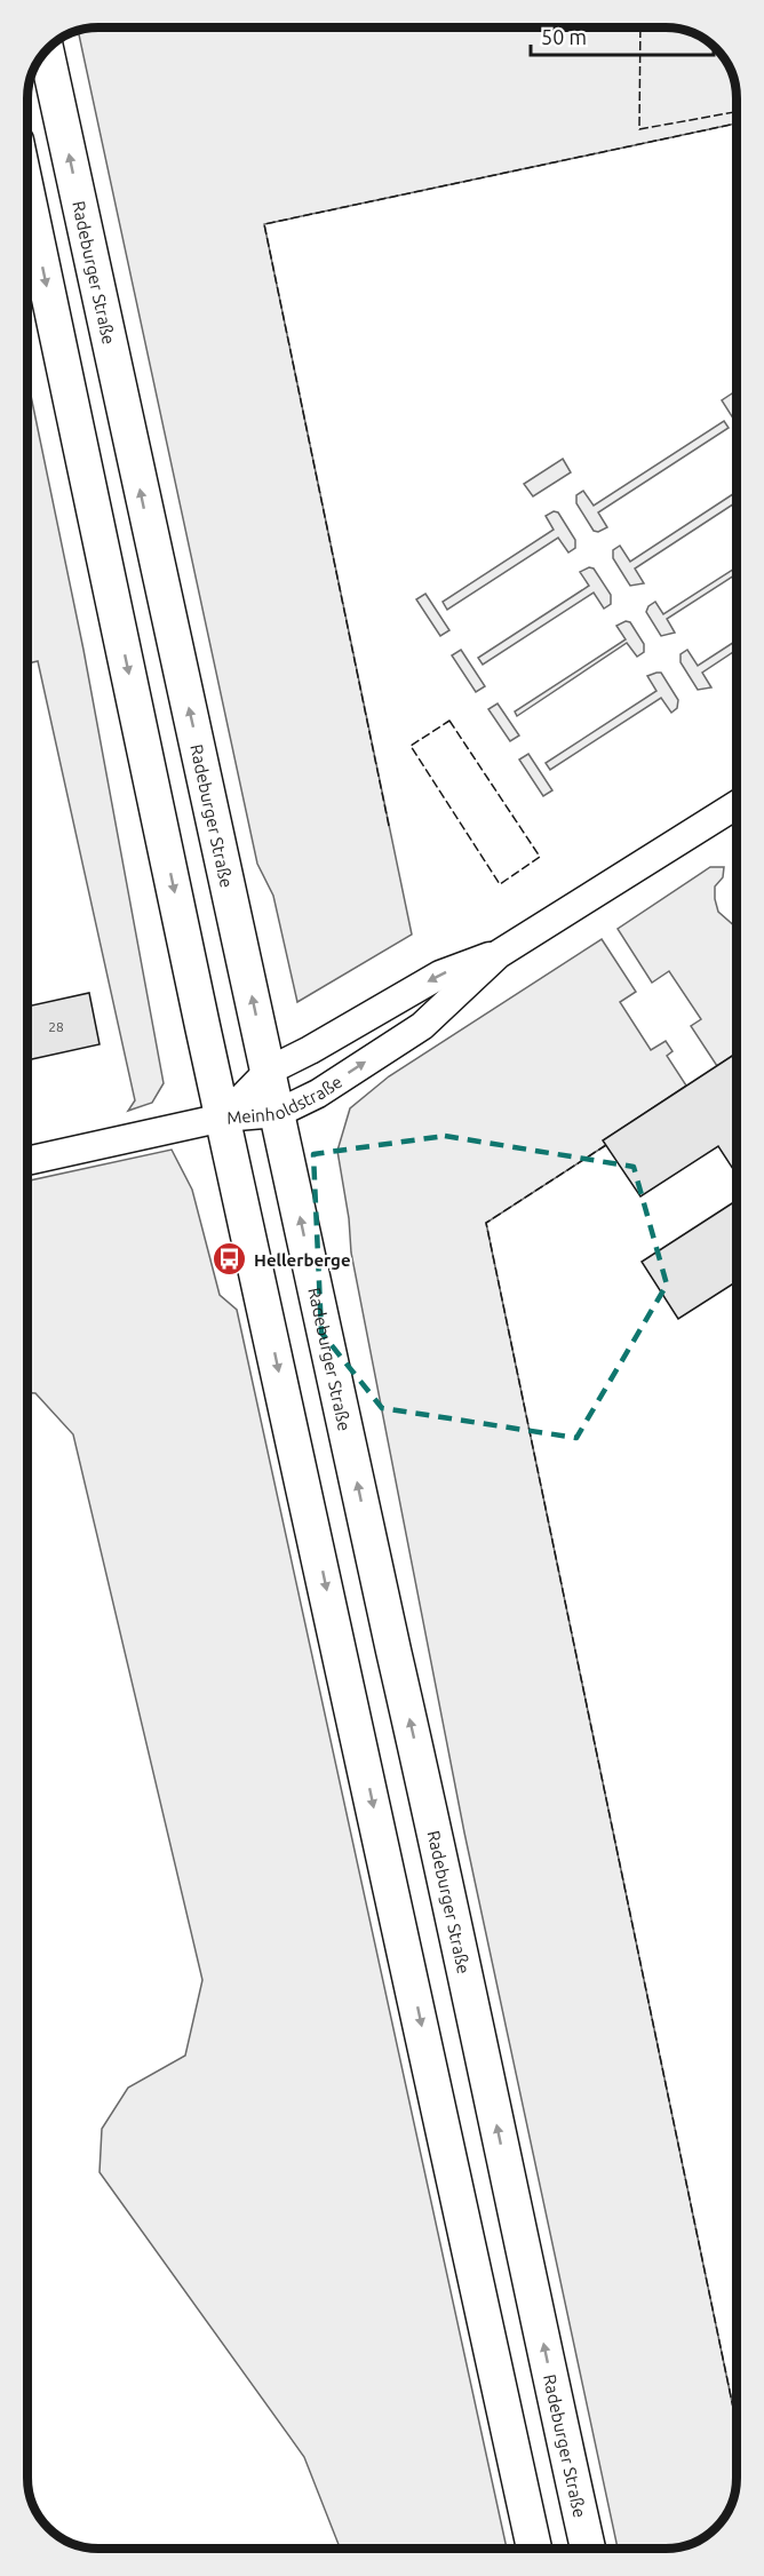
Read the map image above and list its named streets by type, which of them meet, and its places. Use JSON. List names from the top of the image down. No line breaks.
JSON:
{"streets":{"main road":["Radeburger Straße"],"street":["Meinholdstraße"]},"crossings":[["Radeburger Straße","Meinholdstraße"]],"places":{"bus stop":["Hellerberge"]},"house_numbers":["28"],"scale_bar":"50 m"}
